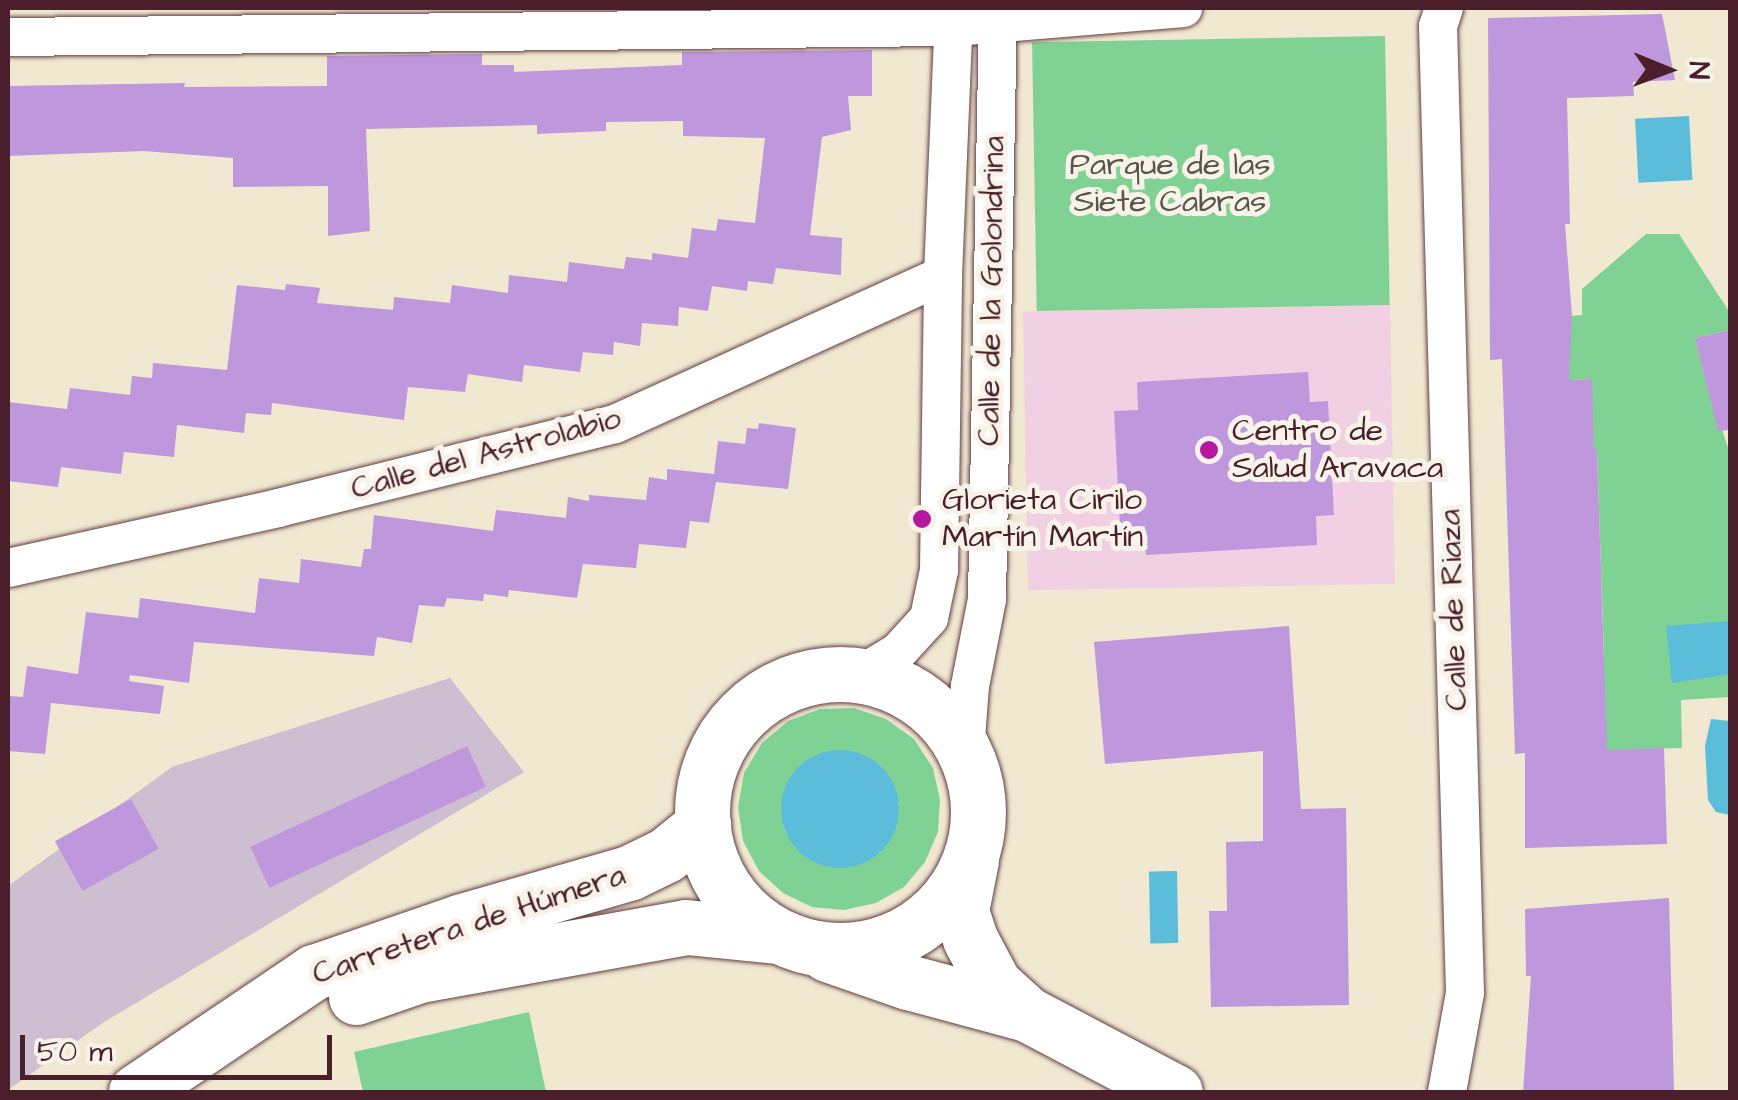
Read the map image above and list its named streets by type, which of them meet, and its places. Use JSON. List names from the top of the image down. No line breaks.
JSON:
{"streets":{"main road":["Carretera de Húmera"],"street":["Calle de la Golondrina","Calle del Astrolabio","Calle de Riaza"]},"crossings":[["Calle de la Golondrina","Calle del Astrolabio"],["Calle de la Golondrina","Carretera de Húmera"]],"parks":["Parque de las Siete Cabras"],"places":["Centro de Salud Aravaca","Glorieta Cirilo Martín Martín"],"scale_bar":"50 m","north":"right"}
